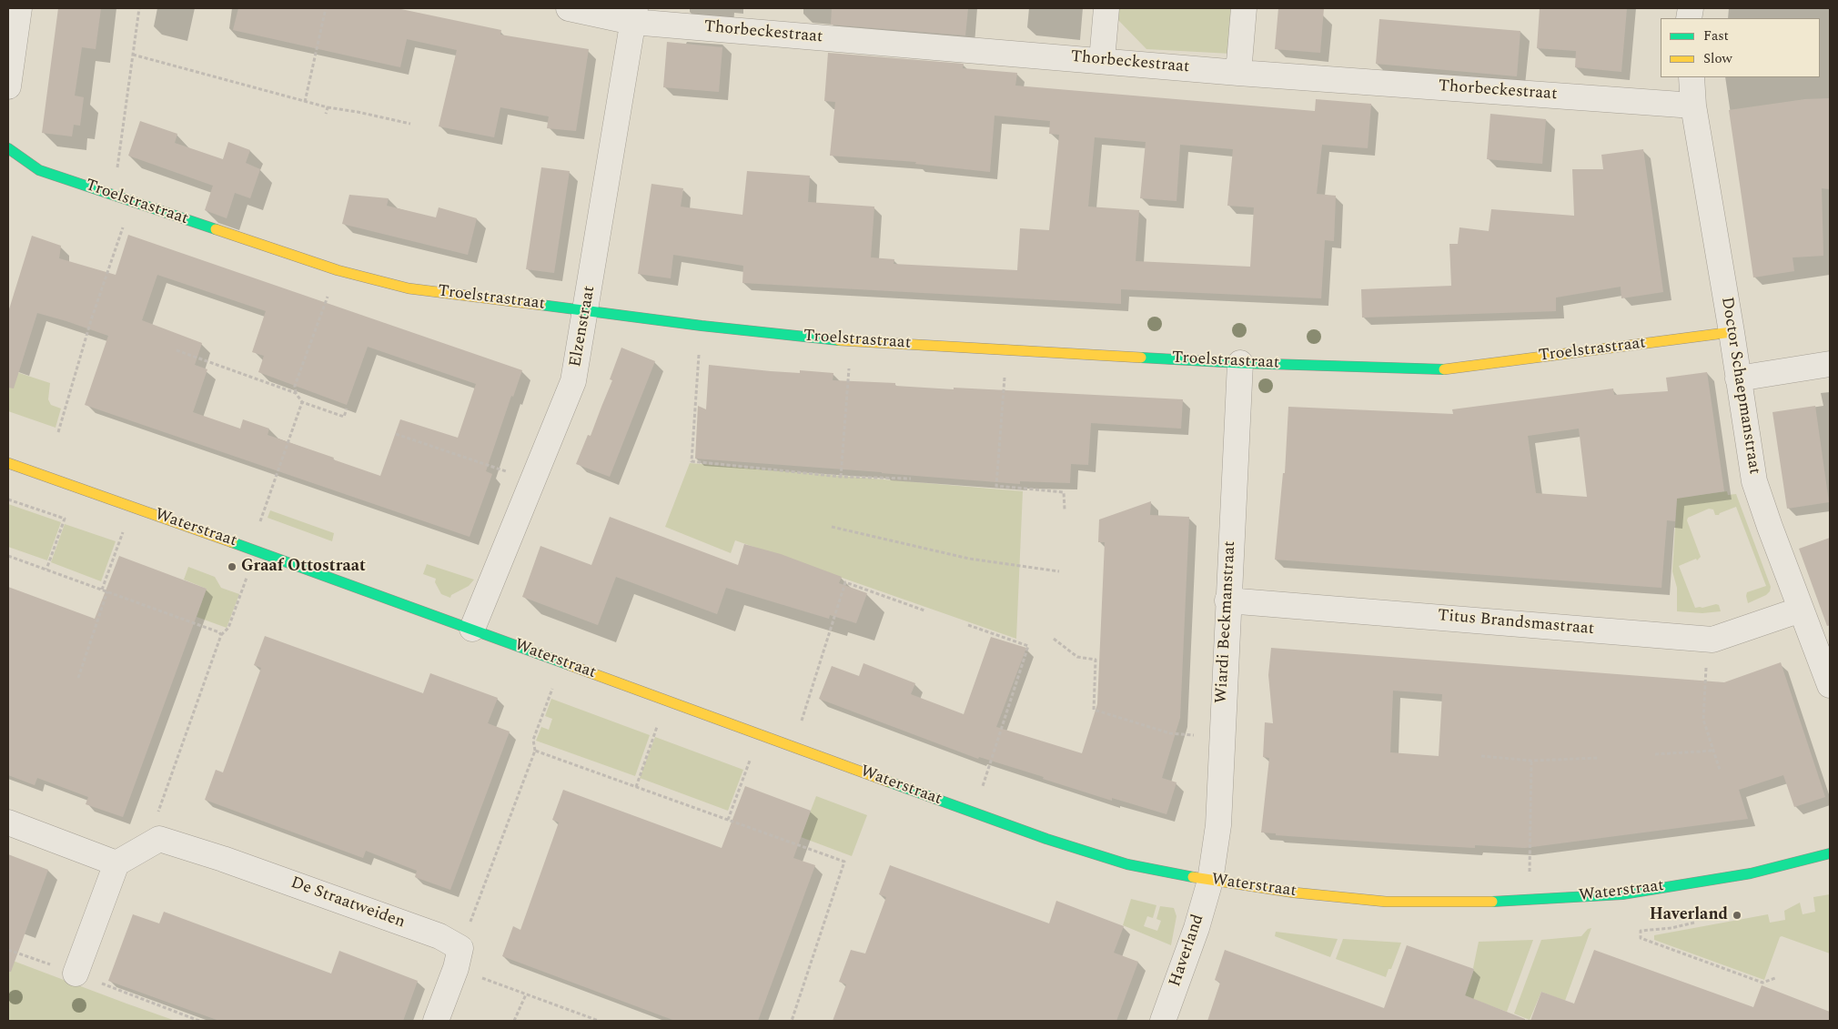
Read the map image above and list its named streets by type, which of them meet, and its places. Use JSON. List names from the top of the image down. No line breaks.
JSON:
{"streets":{"street":["Thorbeckestraat","Troelstrastraat","Elzenstraat","Doctor Schaepmanstraat","Waterstraat","Wiardi Beckmanstraat","Titus Brandsmastraat","De Straatweiden","Haverland"]},"crossings":[["Thorbeckestraat","Elzenstraat"],["Thorbeckestraat","Doctor Schaepmanstraat"],["Troelstrastraat","Elzenstraat"],["Troelstrastraat","Doctor Schaepmanstraat"],["Troelstrastraat","Wiardi Beckmanstraat"],["Elzenstraat","Waterstraat"],["Doctor Schaepmanstraat","Titus Brandsmastraat"],["Waterstraat","Wiardi Beckmanstraat"],["Waterstraat","Haverland"],["Wiardi Beckmanstraat","Titus Brandsmastraat"],["Wiardi Beckmanstraat","Haverland"]],"places":["Graaf Ottostraat","Haverland"],"legend":["Fast","Slow"]}
